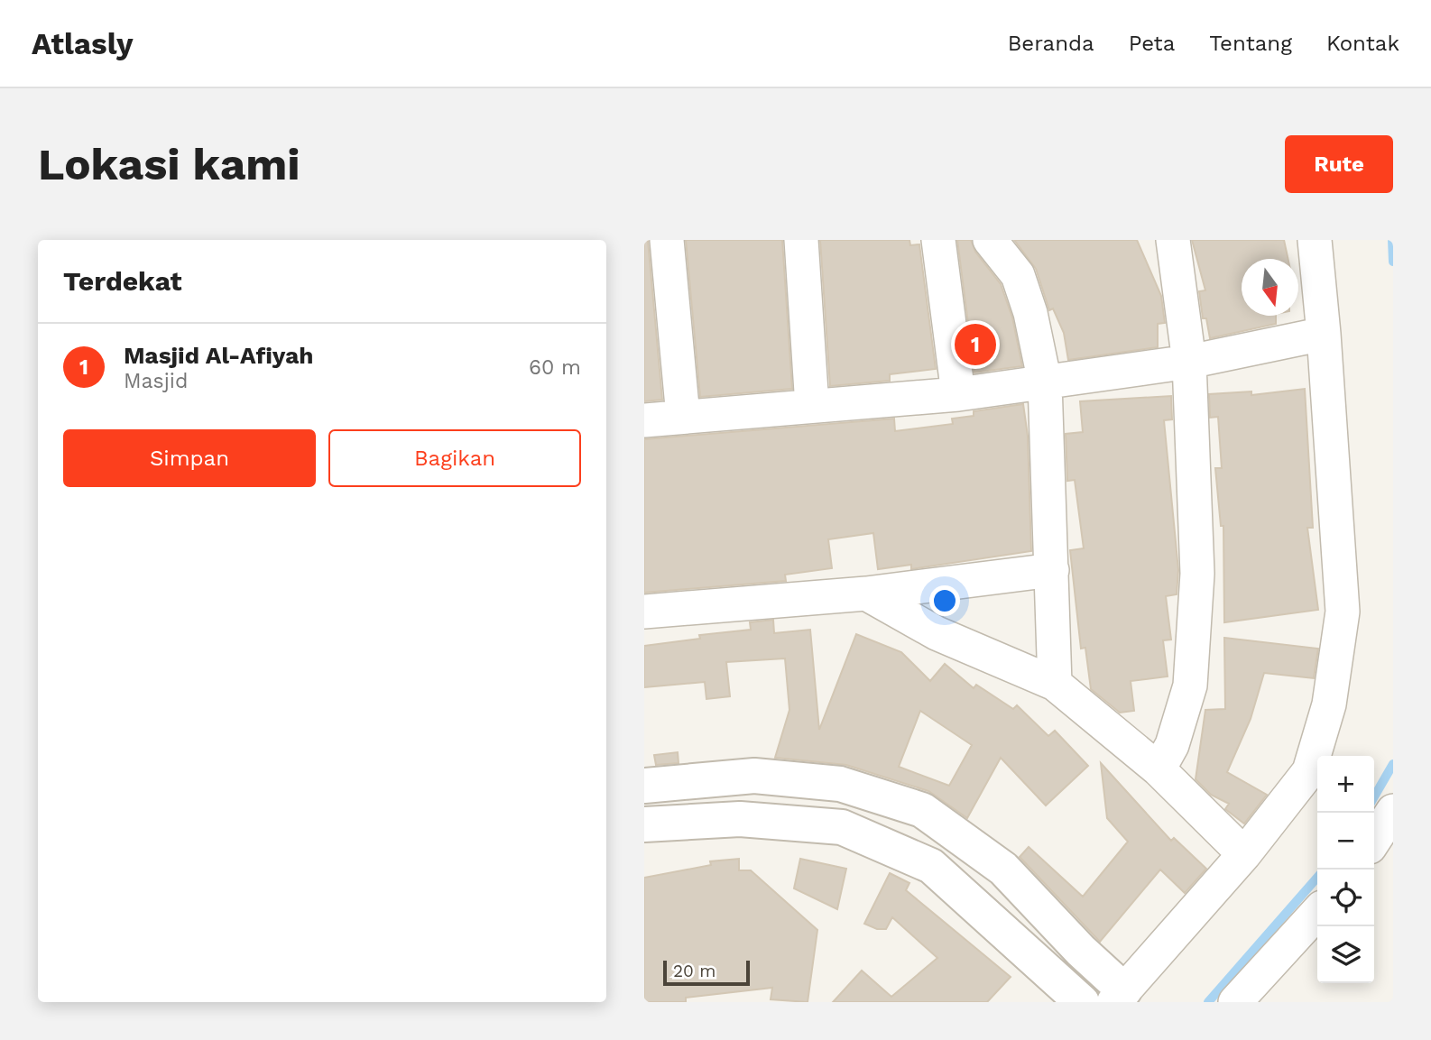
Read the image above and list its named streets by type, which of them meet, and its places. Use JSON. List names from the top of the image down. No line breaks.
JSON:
{"scale_bar":"20 m","north":"bottom","page":{"header":"Atlasly","nav":["Beranda","Peta","Tentang","Kontak"],"buttons":["Rute",["Simpan","Bagikan"]],"title":"Lokasi kami","heading":"Terdekat","pins":"1","list":[{"mark":"1","name":"Masjid Al-Afiyah","note":"Masjid","value":"60 m"}],"map_buttons":["+","−"],"scale":"20 m"}}
